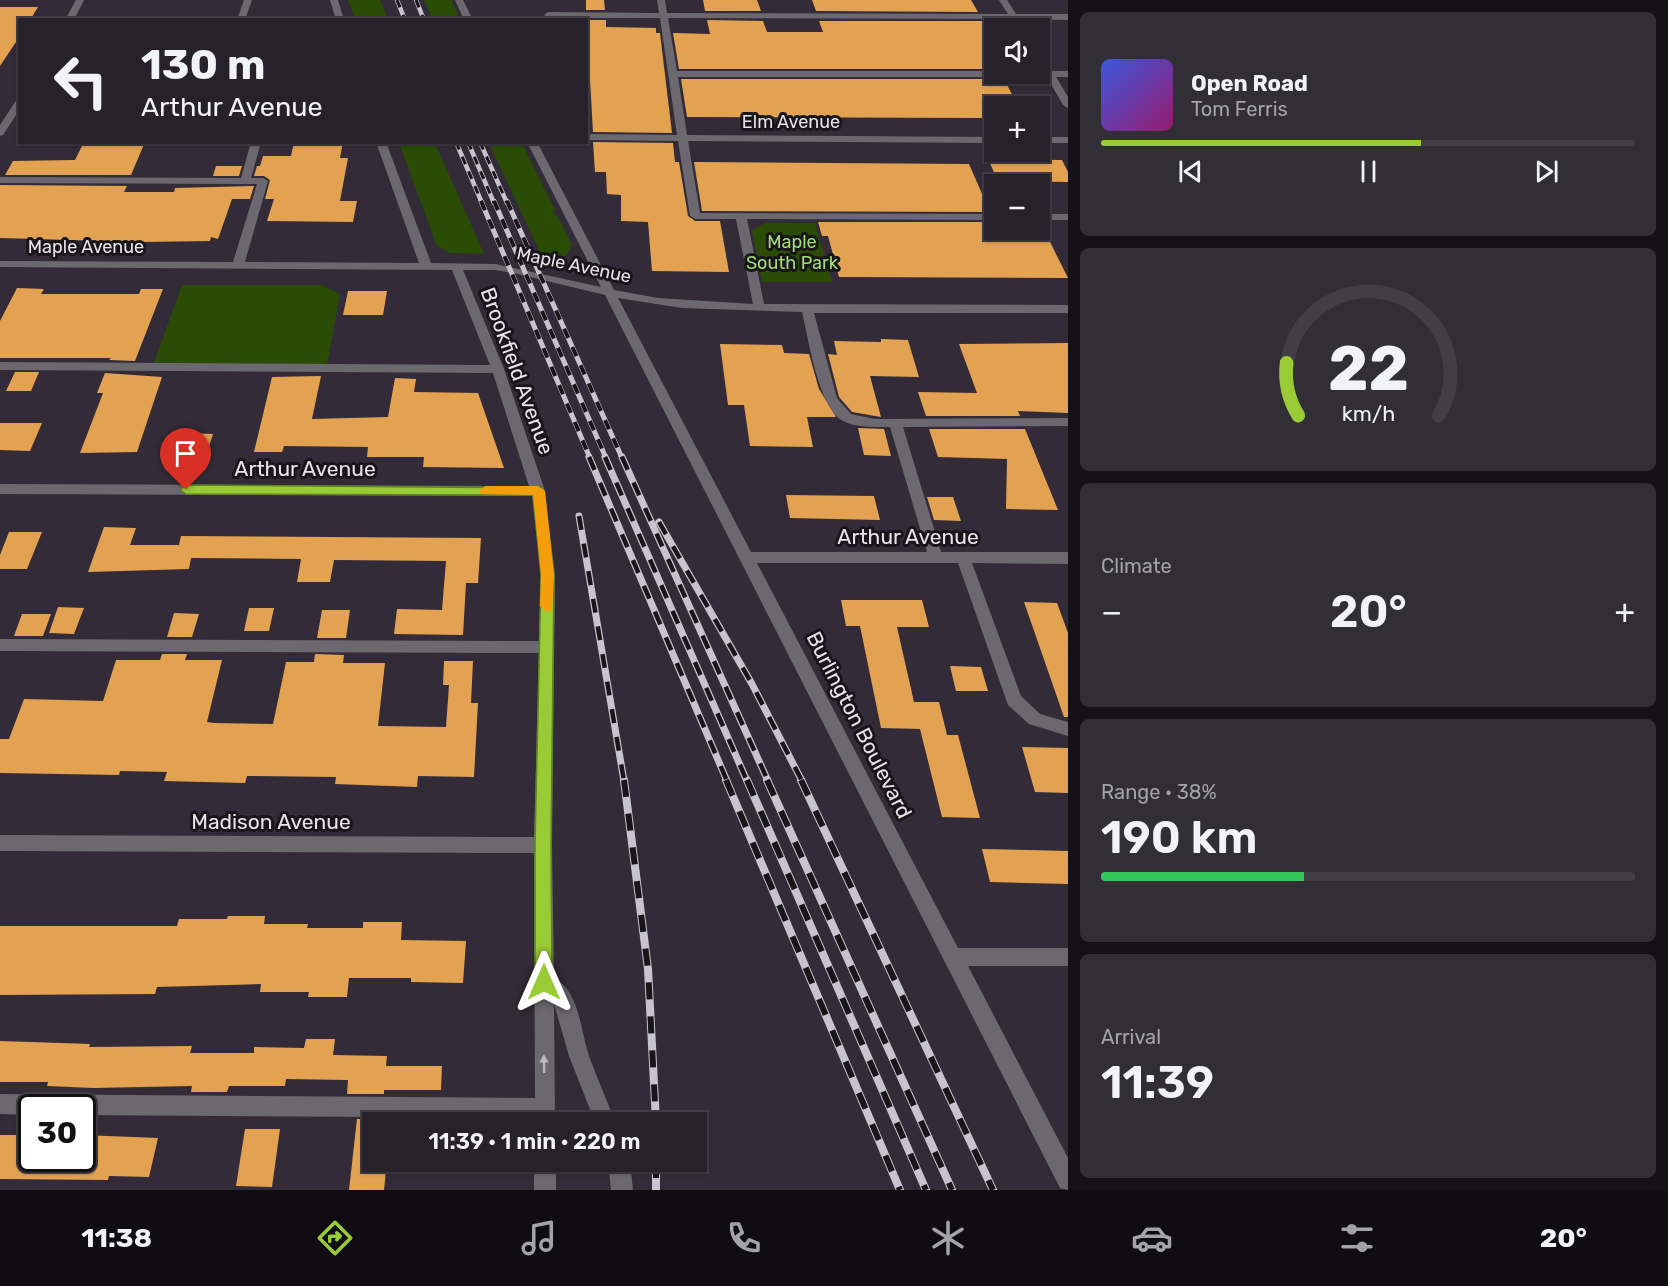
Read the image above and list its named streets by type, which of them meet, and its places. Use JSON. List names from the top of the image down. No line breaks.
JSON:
{"streets":{"street":["Elm Avenue","Maple Avenue","Brookfield Avenue","Arthur Avenue","Burlington Boulevard","Madison Avenue"]},"crossings":[["Maple Avenue","Brookfield Avenue"],["Maple Avenue","Burlington Boulevard"],["Brookfield Avenue","Arthur Avenue"],["Brookfield Avenue","Madison Avenue"],["Arthur Avenue","Burlington Boulevard"]],"parks":["Maple South Park"],"page":{"map_buttons":["+","−"],"turn":["130 m","Arthur Avenue"],"song":["Open Road","Tom Ferris"],"tile":["Climate",["Range · 38%","190 km"],["Arrival","11:39"]],"heat":["−","20°","+"],"limit":"30","trip":"11:39 · 1 min · 220 m","tabs":["11:38","20°"],"gauge":["22","km/h"]}}
